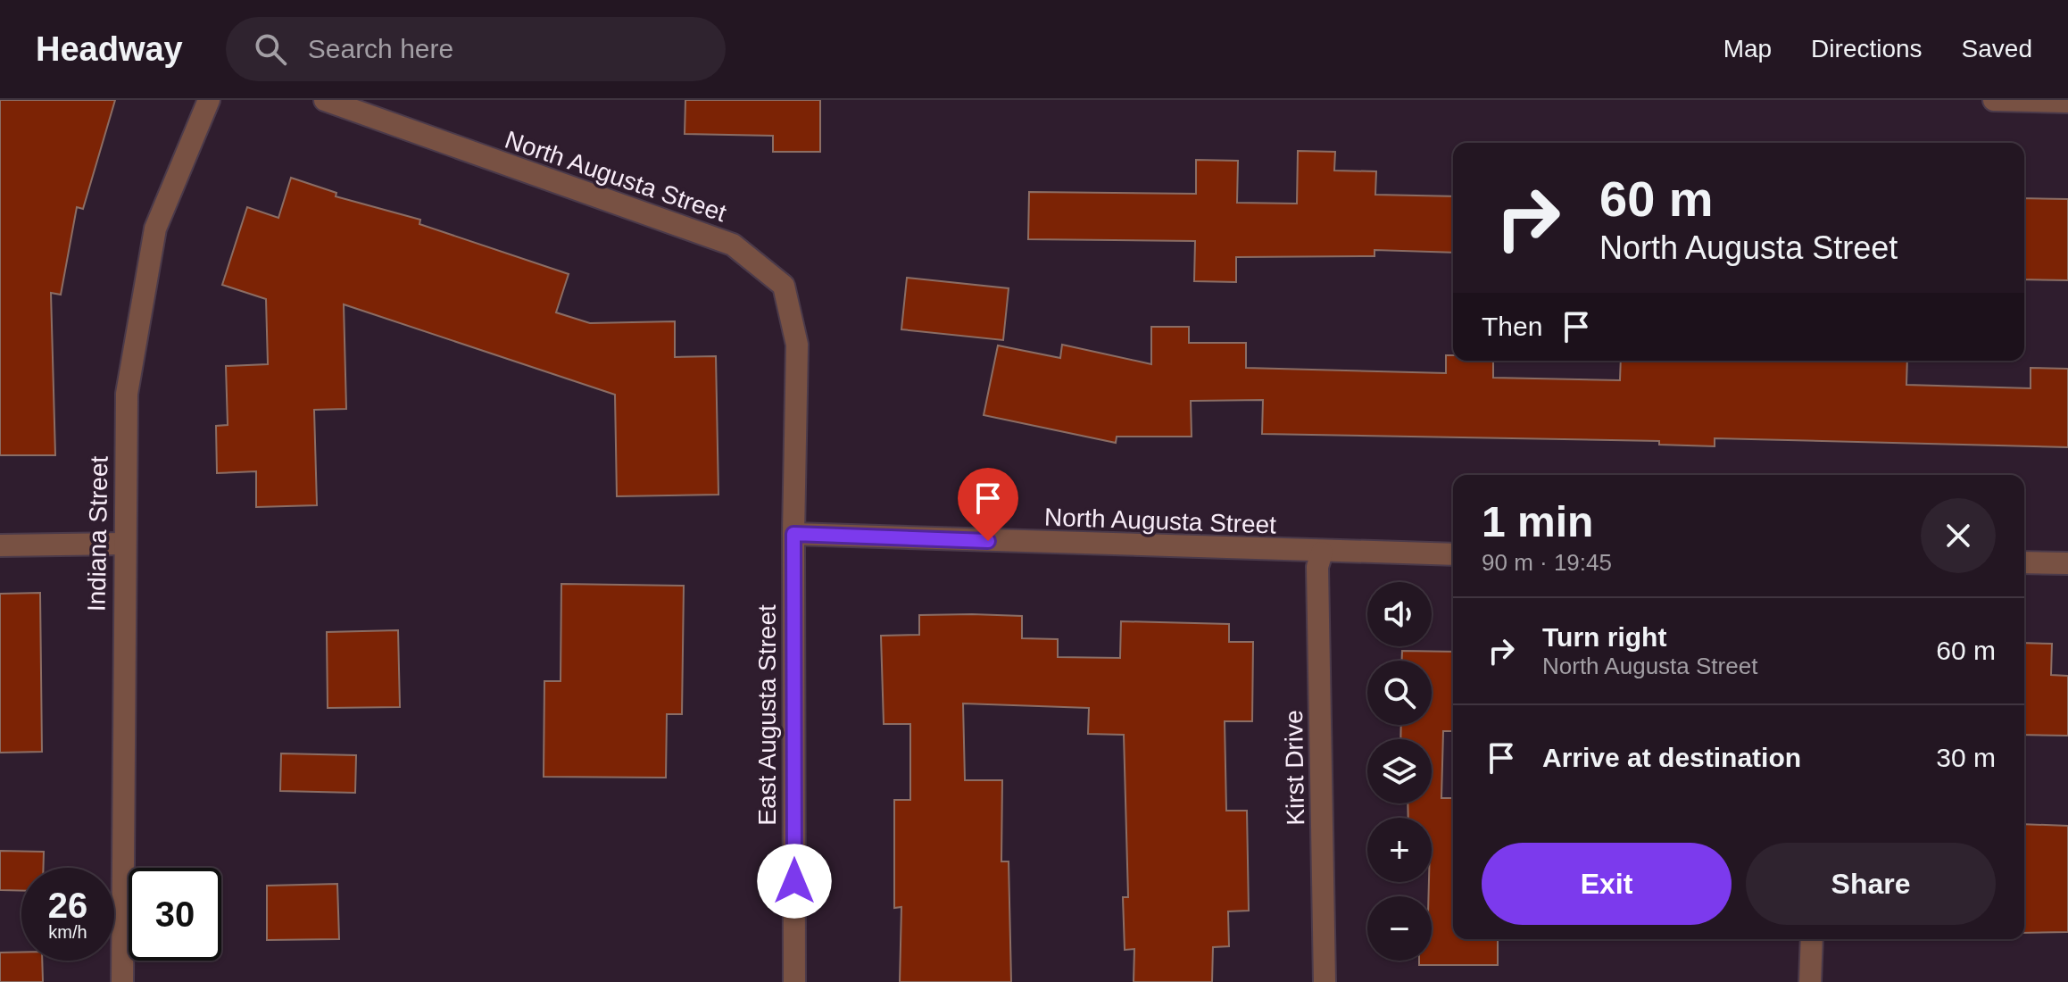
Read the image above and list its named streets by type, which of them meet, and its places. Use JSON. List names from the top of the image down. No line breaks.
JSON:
{"streets":{"street":["North Augusta Street","Indiana Street","East Augusta Street","Kirst Drive"]},"crossings":[["North Augusta Street","East Augusta Street"],["North Augusta Street","Kirst Drive"]],"page":{"header":"Headway","search":"Search here","nav":["Map","Directions","Saved"],"turn":["60 m","North Augusta Street"],"then":"Then","heading":["1 min","90 m · 19:45"],"map_buttons":["+","−"],"list":[{"name":"Turn right","note":"North Augusta Street","value":"60 m"},{"name":"Arrive at destination","value":"30 m"}],"buttons":["Exit","Share"],"speed":"26 km/h","limit":"30"}}
